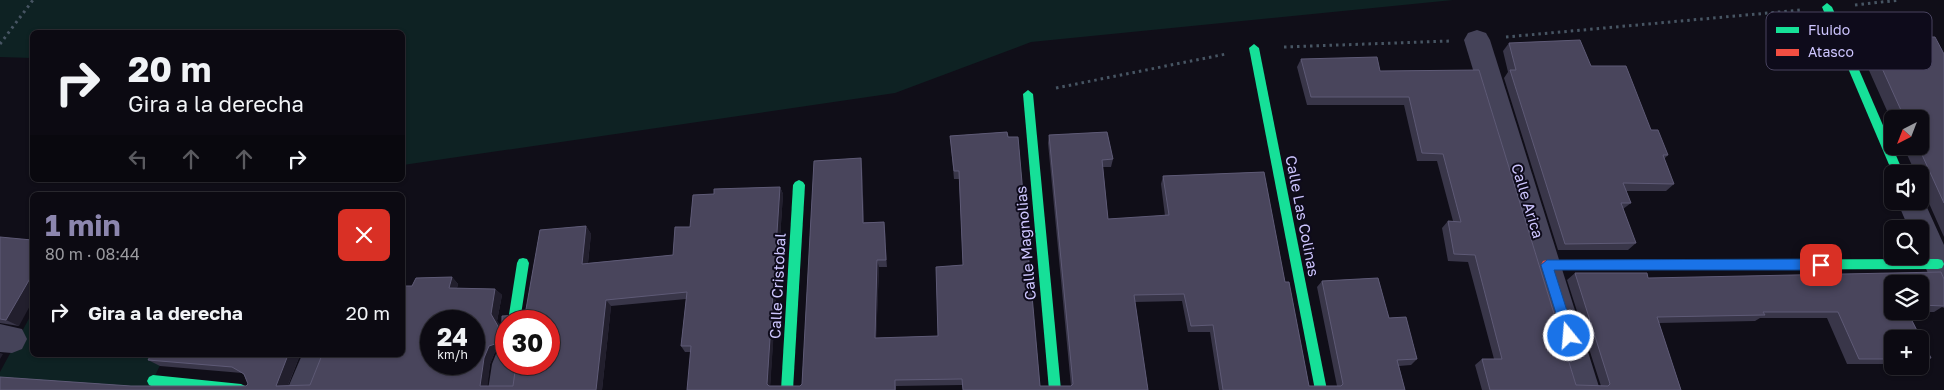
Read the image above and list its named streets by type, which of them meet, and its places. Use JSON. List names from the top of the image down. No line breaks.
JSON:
{"streets":{"street":["Calle Arica","Calle Las Colinas","Calle Magnolias","Calle Cristobal"]},"legend":["Fluido","Atasco"],"north":"bottom left","page":{"turn":["20 m","Gira a la derecha"],"map_buttons":"+","heading":["1 min","80 m · 08:44"],"list":[{"name":"Gira a la derecha","value":"20 m"}],"speed":"24 km/h","limit":"30"}}
